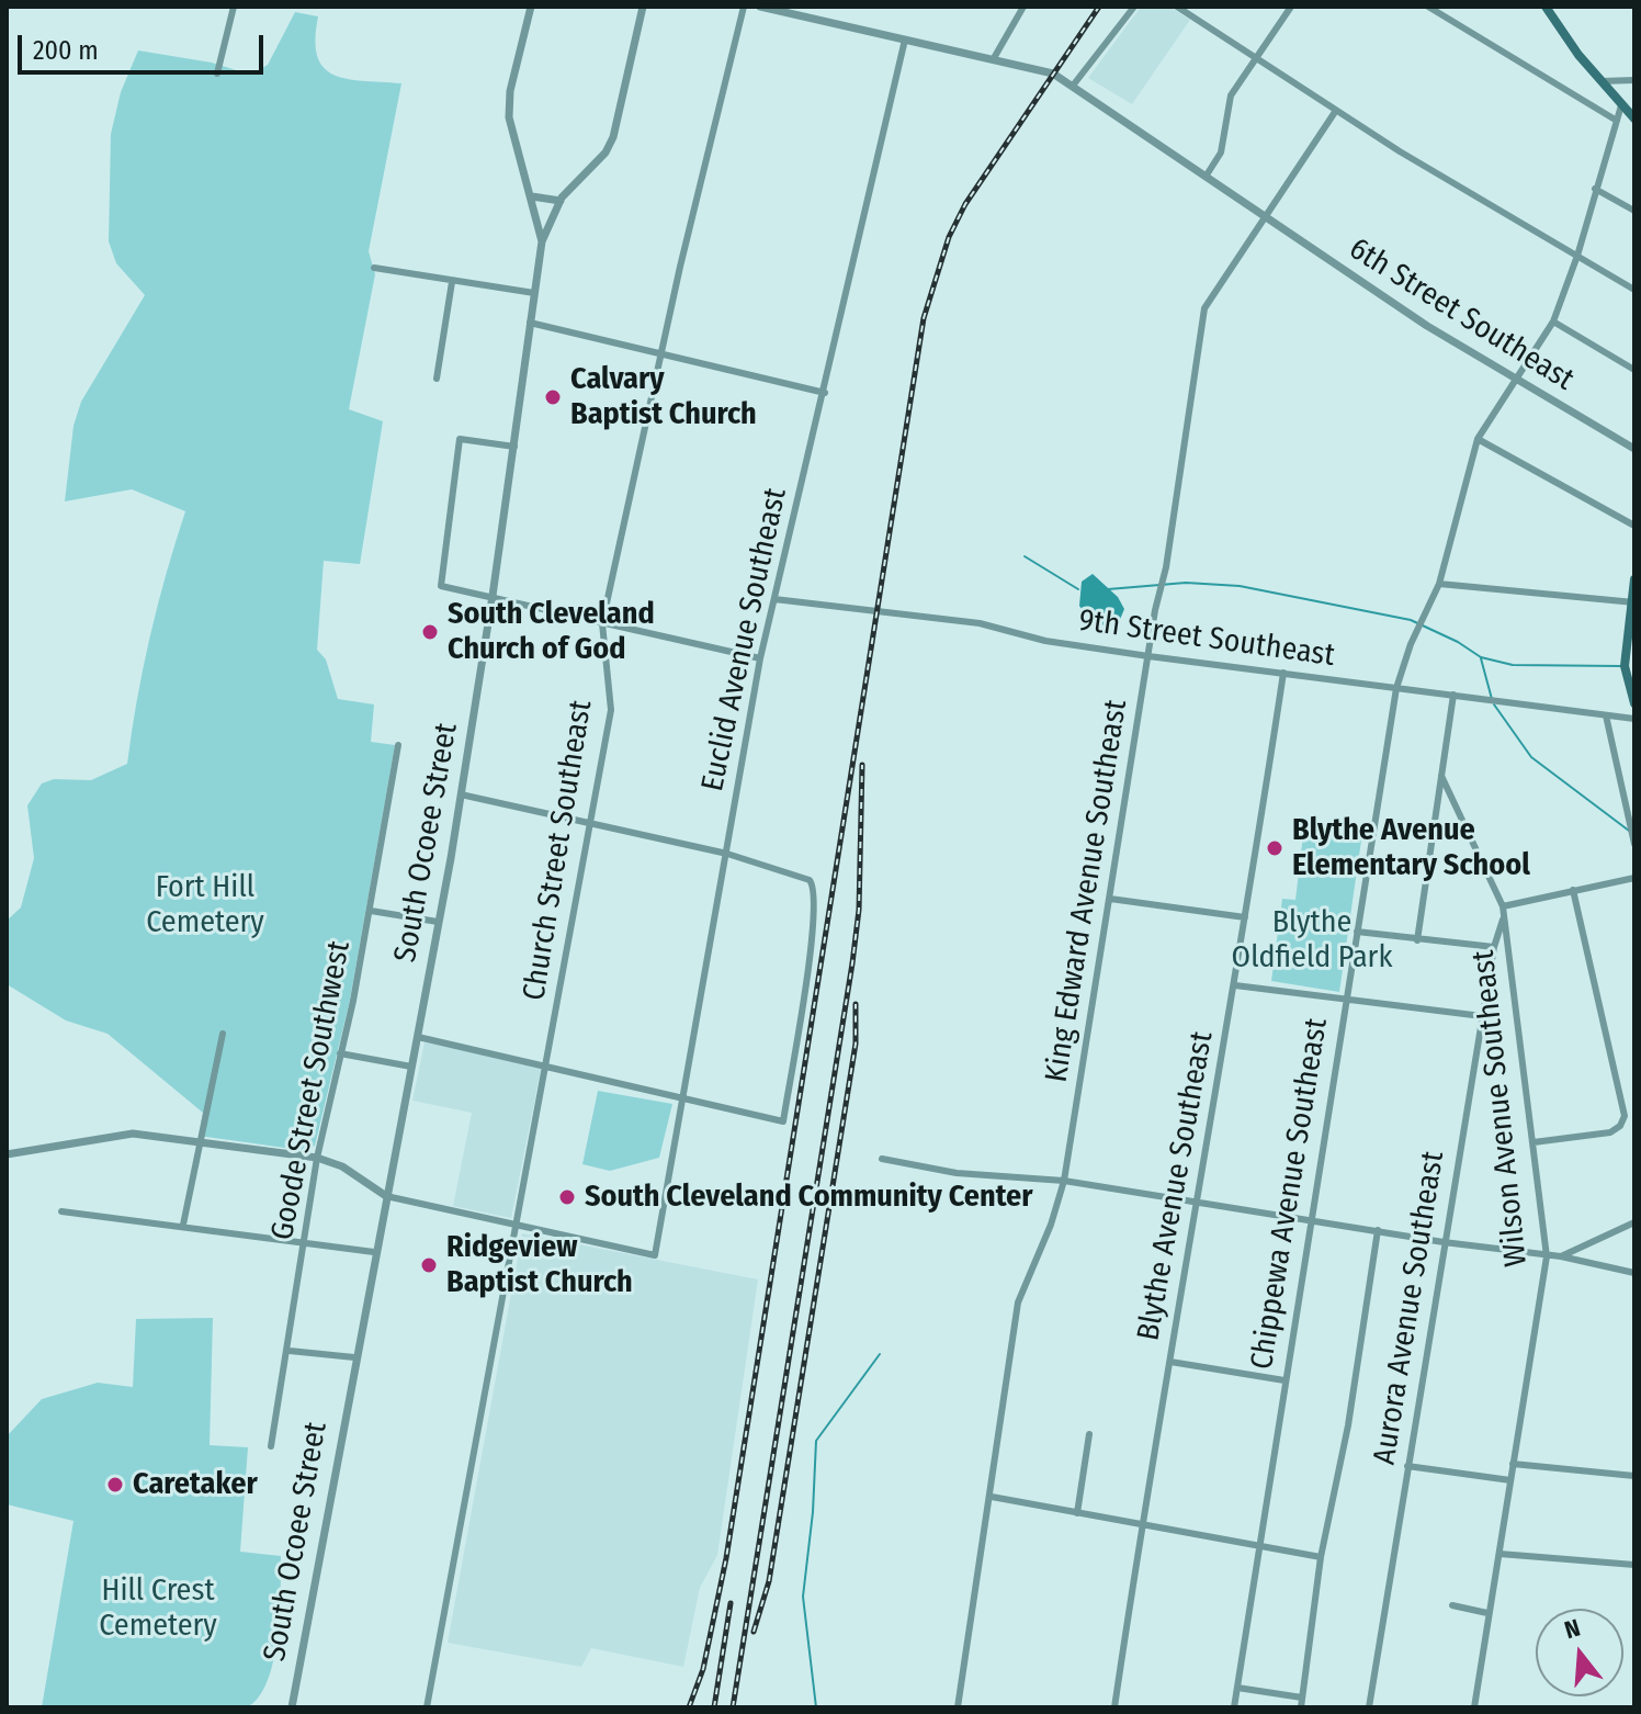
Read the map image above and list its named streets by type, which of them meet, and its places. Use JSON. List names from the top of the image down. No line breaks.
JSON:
{"streets":{"street":["6th Street Southeast","9th Street Southeast","Euclid Avenue Southeast","South Ocoee Street","Church Street Southeast","King Edward Avenue Southeast","Goode Street Southwest","Wilson Avenue Southeast","Blythe Avenue Southeast","Chippewa Avenue Southeast","Aurora Avenue Southeast"]},"crossings":[["6th Street Southeast","Euclid Avenue Southeast"],["6th Street Southeast","King Edward Avenue Southeast"],["6th Street Southeast","Chippewa Avenue Southeast"],["9th Street Southeast","Euclid Avenue Southeast"],["9th Street Southeast","King Edward Avenue Southeast"],["9th Street Southeast","Blythe Avenue Southeast"],["9th Street Southeast","Chippewa Avenue Southeast"],["Euclid Avenue Southeast","Church Street Southeast"],["Wilson Avenue Southeast","Aurora Avenue Southeast"]],"parks":["Fort Hill Cemetery","Blythe Oldfield Park","Hill Crest Cemetery"],"places":["Calvary Baptist Church","South Cleveland Church of God","Blythe Avenue Elementary School","South Cleveland Community Center","Ridgeview Baptist Church","Caretaker"],"scale_bar":"200 m","north":"top"}
